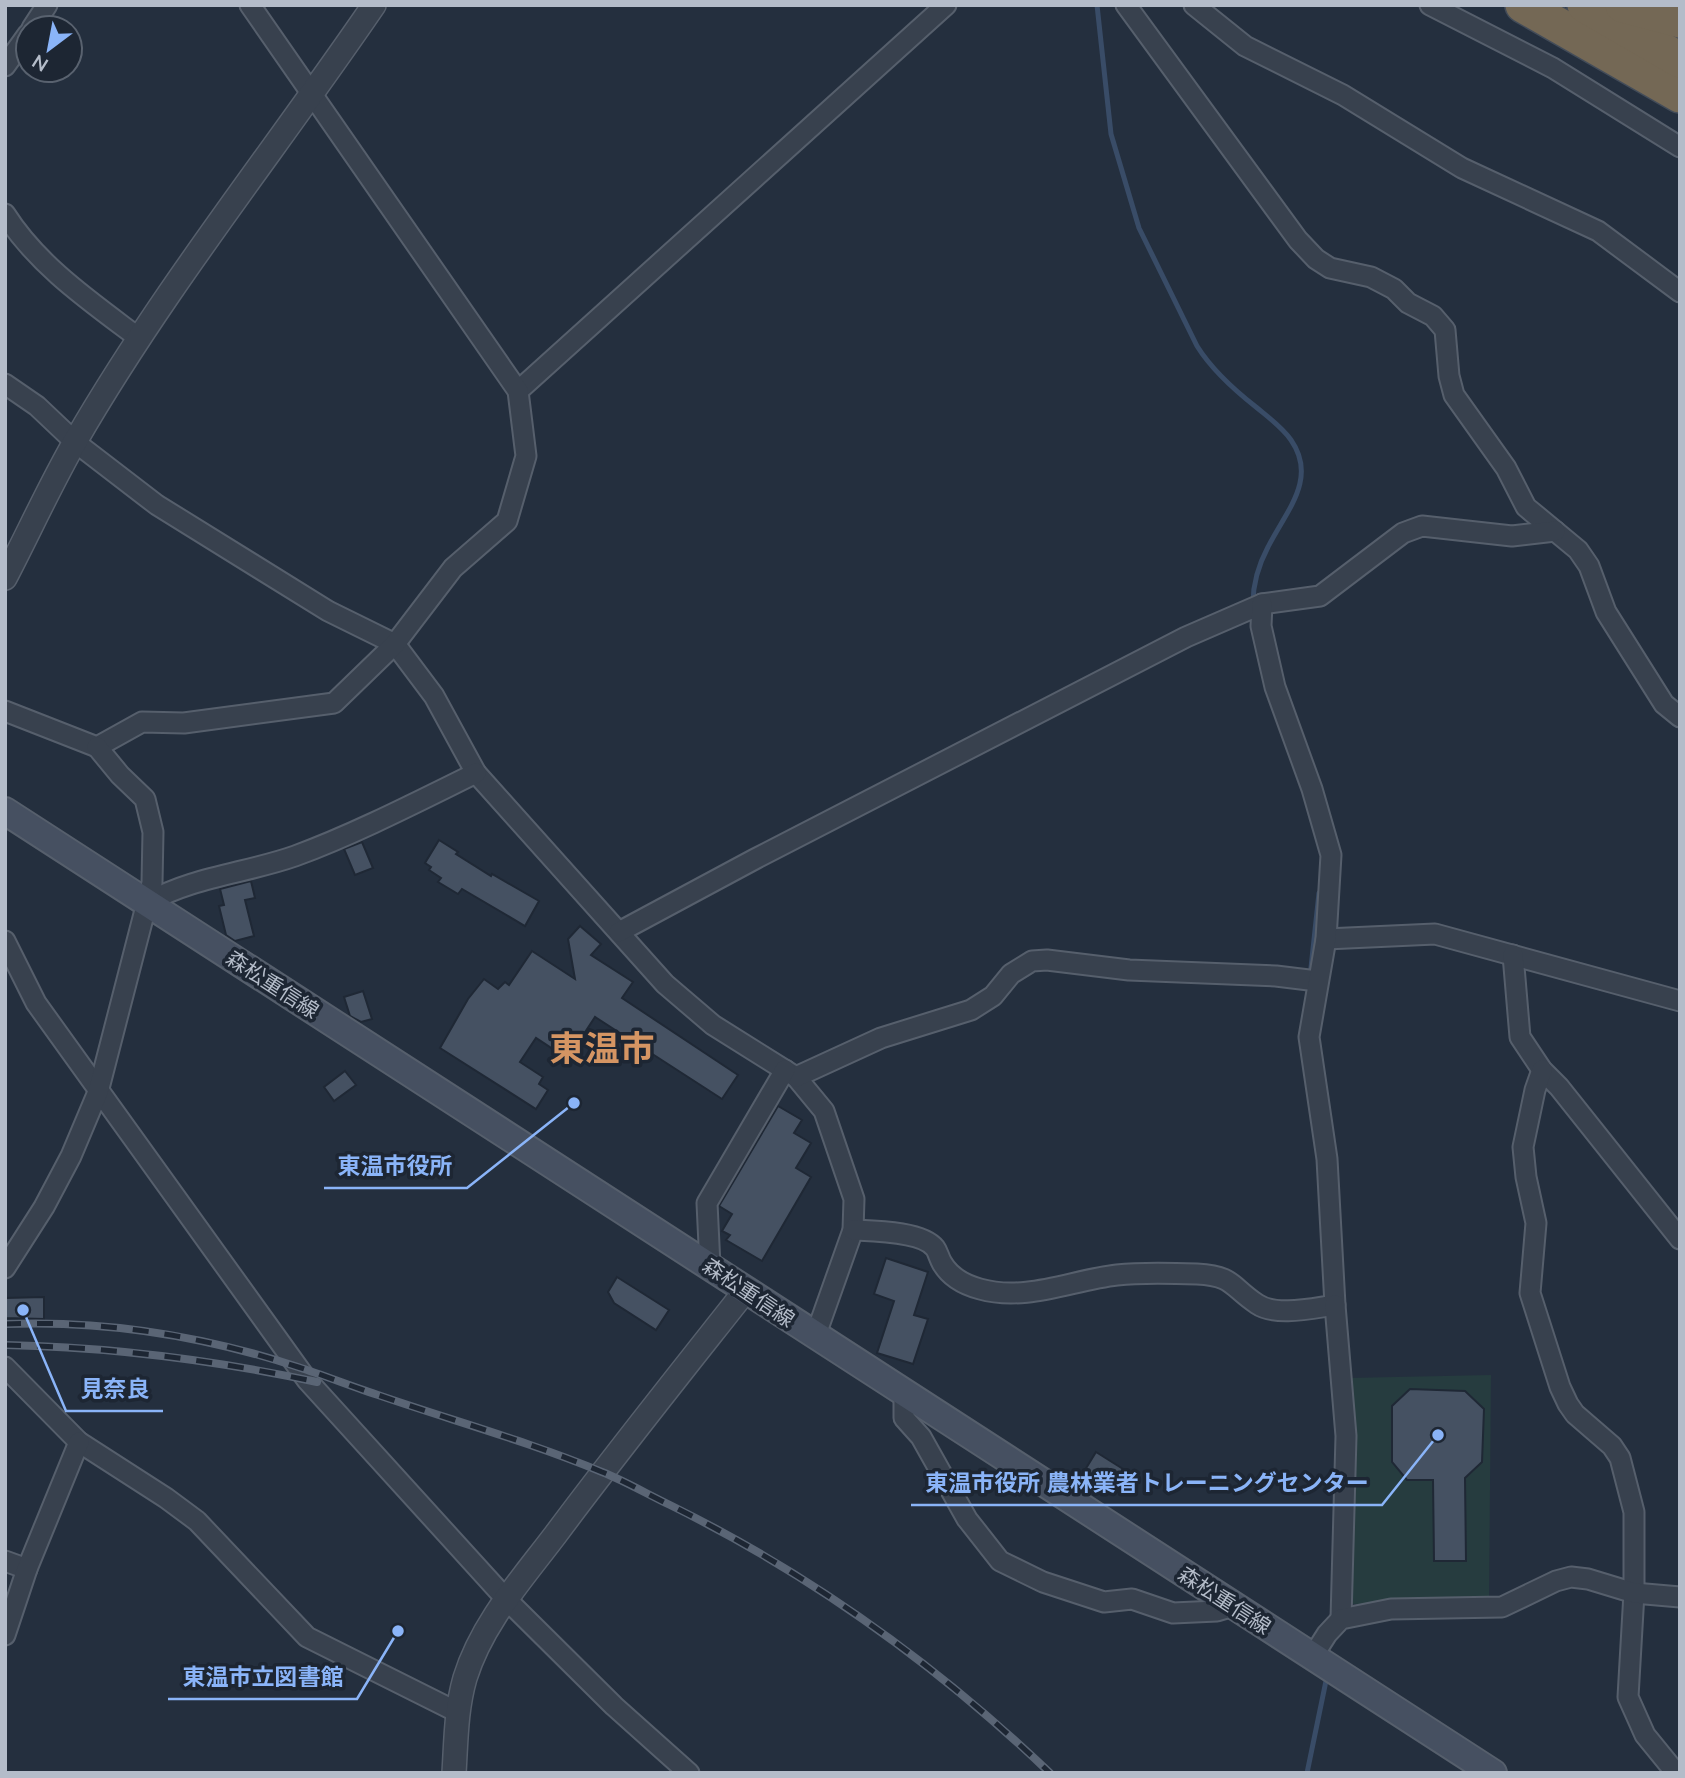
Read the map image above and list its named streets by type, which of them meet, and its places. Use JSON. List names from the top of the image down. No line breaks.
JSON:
{"streets":{"main road":["森松重信線"]},"districts":["東温市"],"places":["東温市役所","見奈良","東温市役所 農林業者トレーニングセンター","東温市立図書館"],"north":"bottom left"}
